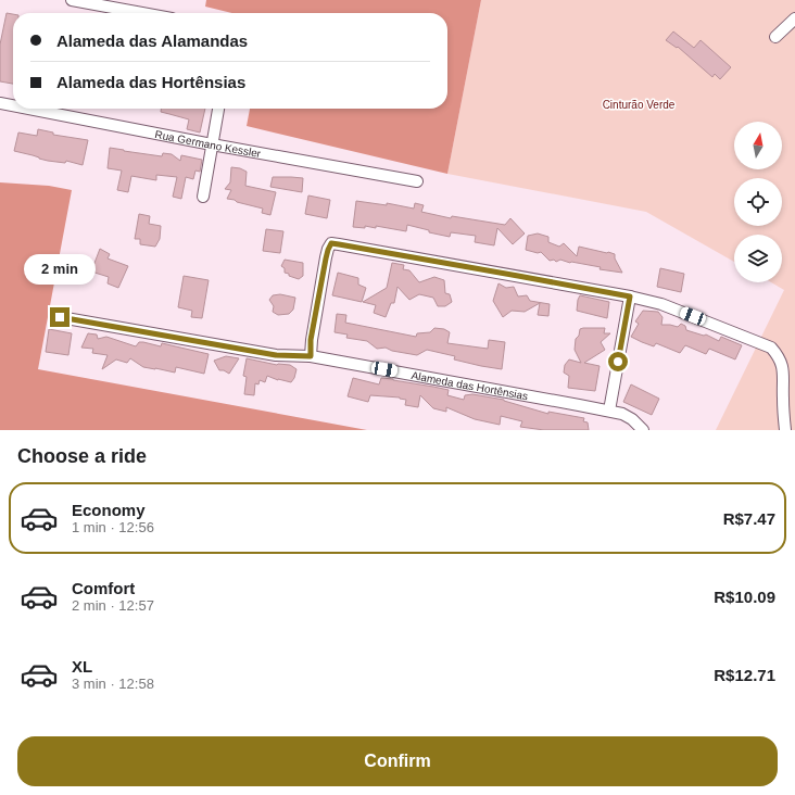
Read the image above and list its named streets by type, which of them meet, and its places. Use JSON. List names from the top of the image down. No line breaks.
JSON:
{"streets":{"street":["Rua Germano Kessler","Alameda das Hortênsias"]},"parks":["Cinturão Verde"],"north":"top","page":{"banner":["Alameda das Alamandas","Alameda das Hortênsias"],"bubble":"2 min","heading":"Choose a ride","list":[{"name":"Economy","note":"1 min · 12:56","value":"R$7.47"},{"name":"Comfort","note":"2 min · 12:57","value":"R$10.09"},{"name":"XL","note":"3 min · 12:58","value":"R$12.71"}],"buttons":"Confirm"}}
